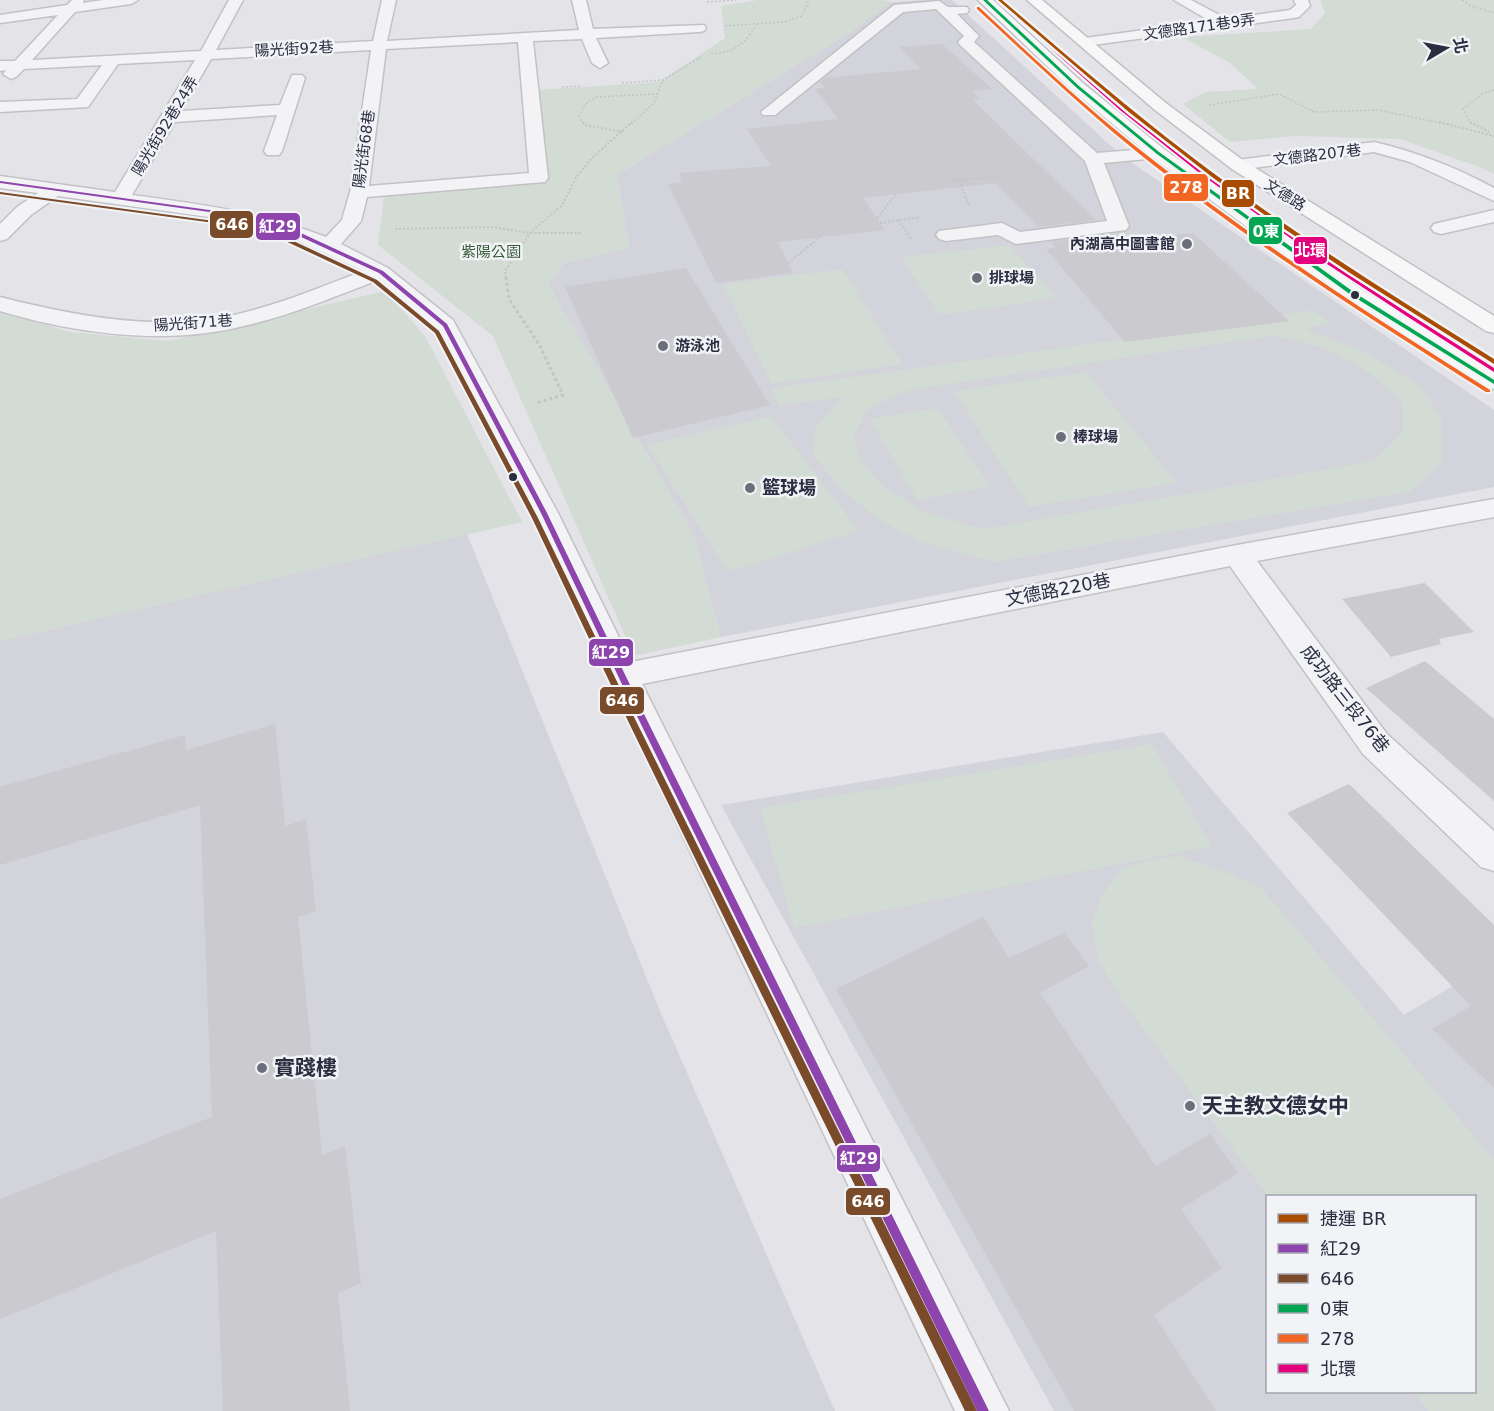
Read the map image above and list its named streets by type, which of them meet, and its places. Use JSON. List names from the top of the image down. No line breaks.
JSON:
{"streets":{"main road":["文德路"],"street":["文德路171巷9弄","陽光街92巷","陽光街92巷24弄","陽光街68巷","文德路207巷","陽光街71巷","文德路220巷","成功路三段76巷"]},"crossings":[["文德路171巷9弄","文德路"],["陽光街92巷","陽光街92巷24弄"],["陽光街92巷","陽光街68巷"],["文德路207巷","文德路"],["文德路220巷","成功路三段76巷"]],"parks":["紫陽公園"],"places":["內湖高中圖書館","排球場","游泳池","棒球場","籃球場","實踐樓","天主教文德女中"],"lines":["metro line BR","transit line 0東","transit line 北環","transit line 278","transit line 紅29","transit line 646"],"legend":["捷運 BR","紅29","646","0東","278","北環"],"north":"right"}
